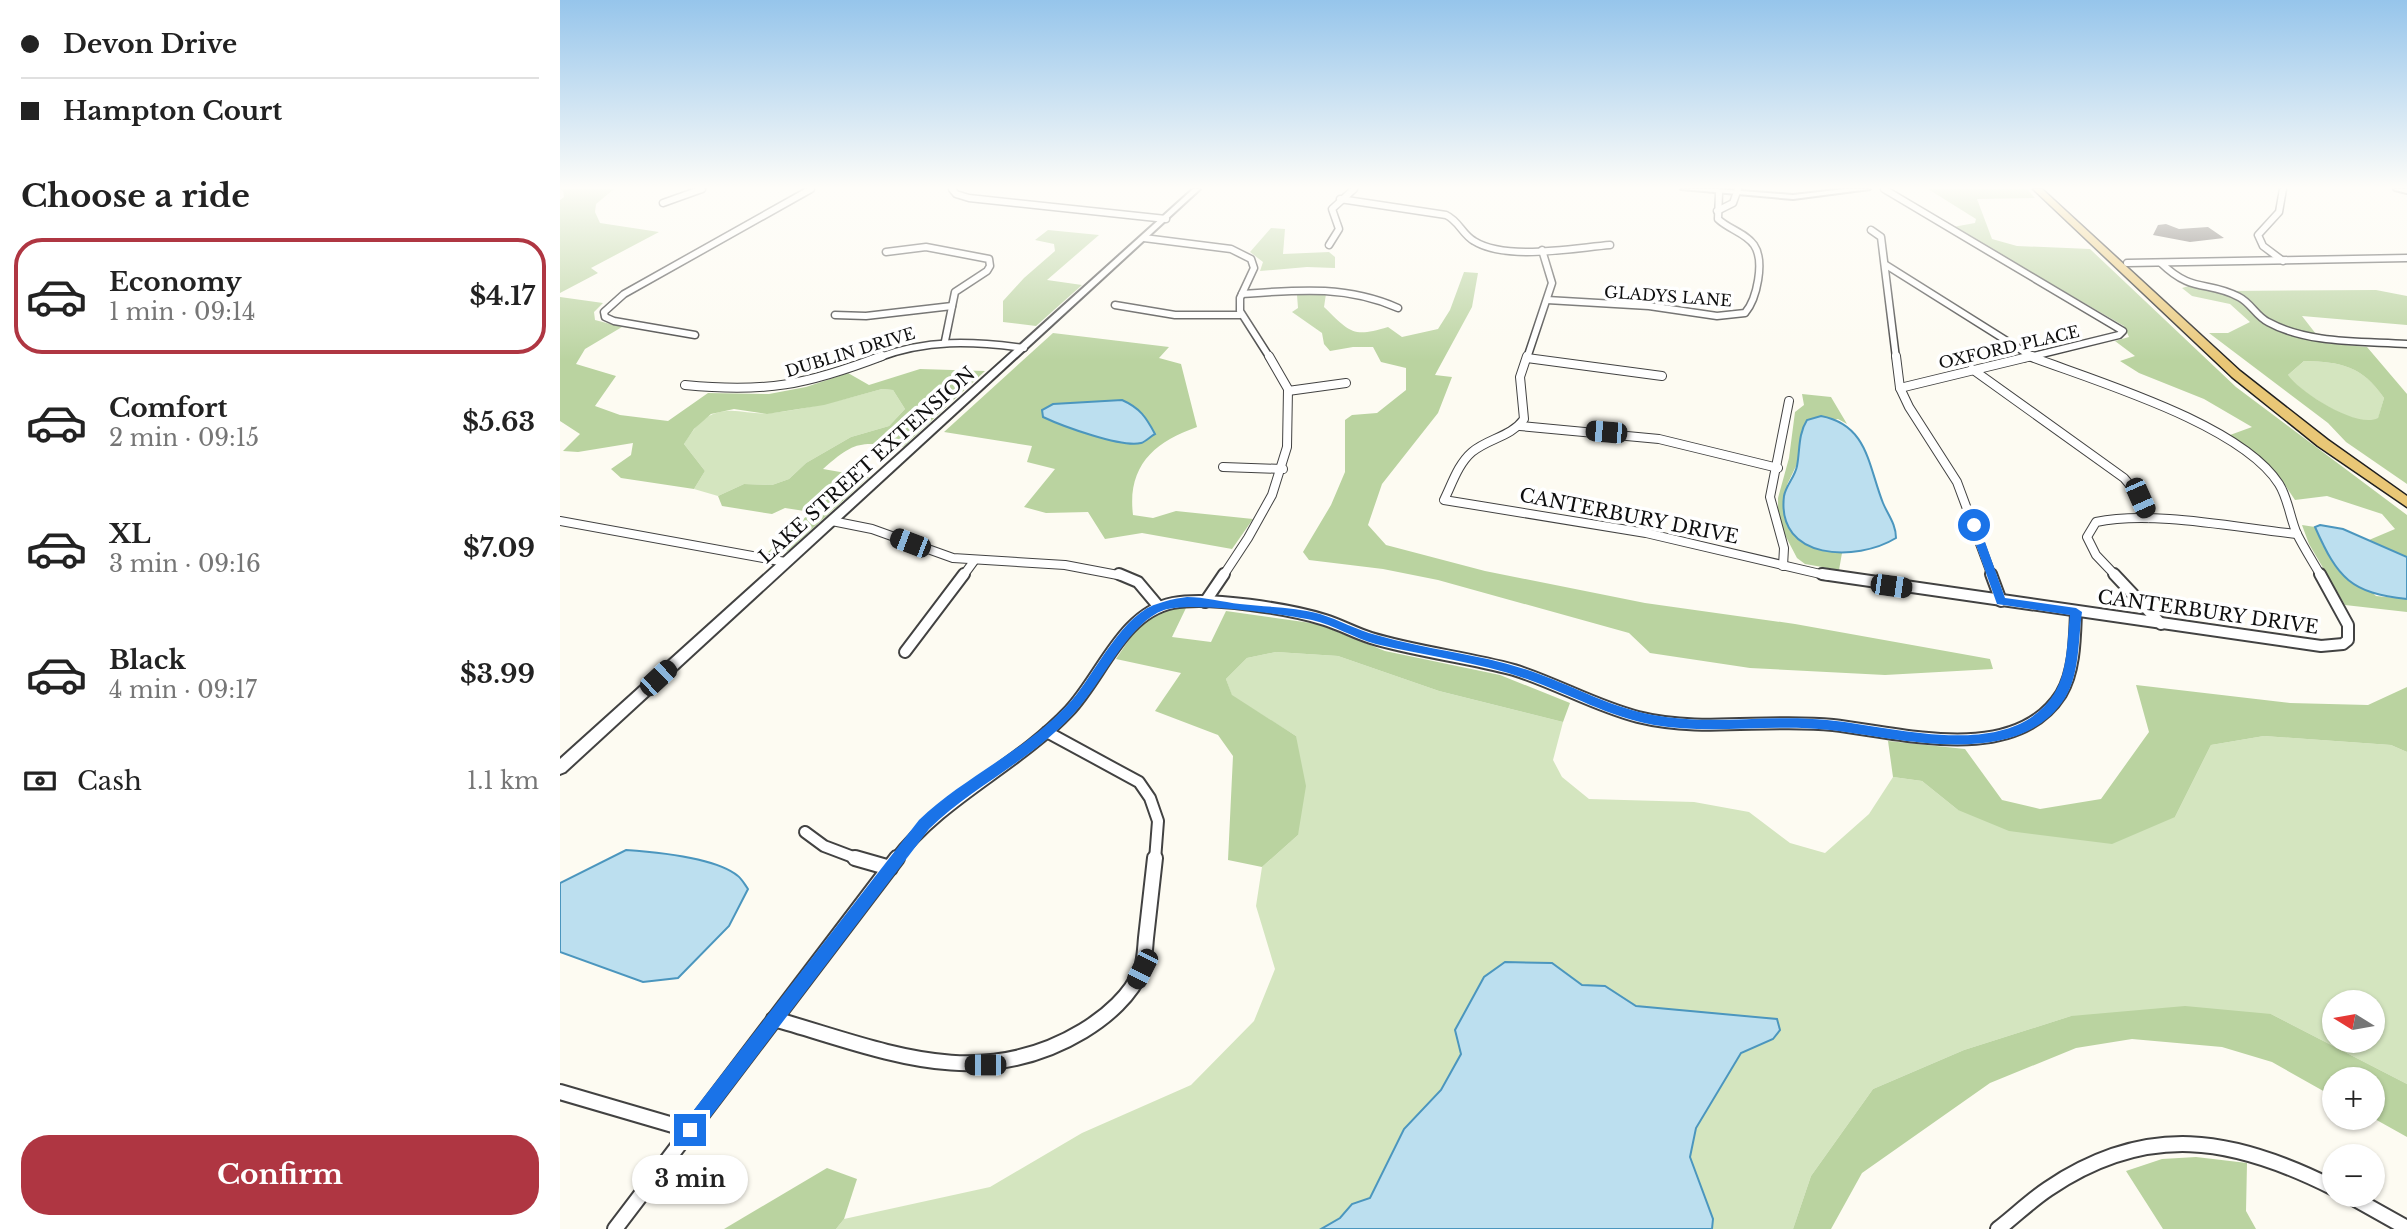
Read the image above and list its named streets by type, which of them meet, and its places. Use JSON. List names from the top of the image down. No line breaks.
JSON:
{"streets":{"street":["GLADYS LANE","OXFORD PLACE","DUBLIN DRIVE","LAKE STREET EXTENSION","CANTERBURY DRIVE"]},"crossings":[["OXFORD PLACE","CANTERBURY DRIVE"],["DUBLIN DRIVE","LAKE STREET EXTENSION"]],"north":"left","page":{"banner":["Devon Drive","Hampton Court"],"heading":"Choose a ride","list":[{"name":"Economy","note":"1 min · 09:14","value":"$4.17"},{"name":"Comfort","note":"2 min · 09:15","value":"$5.63"},{"name":"XL","note":"3 min · 09:16","value":"$7.09"},{"name":"Black","note":"4 min · 09:17","value":"$3.99"}],"pay":["Cash","1.1 km"],"map_buttons":["+","−"],"buttons":"Confirm","bubble":"3 min"}}
